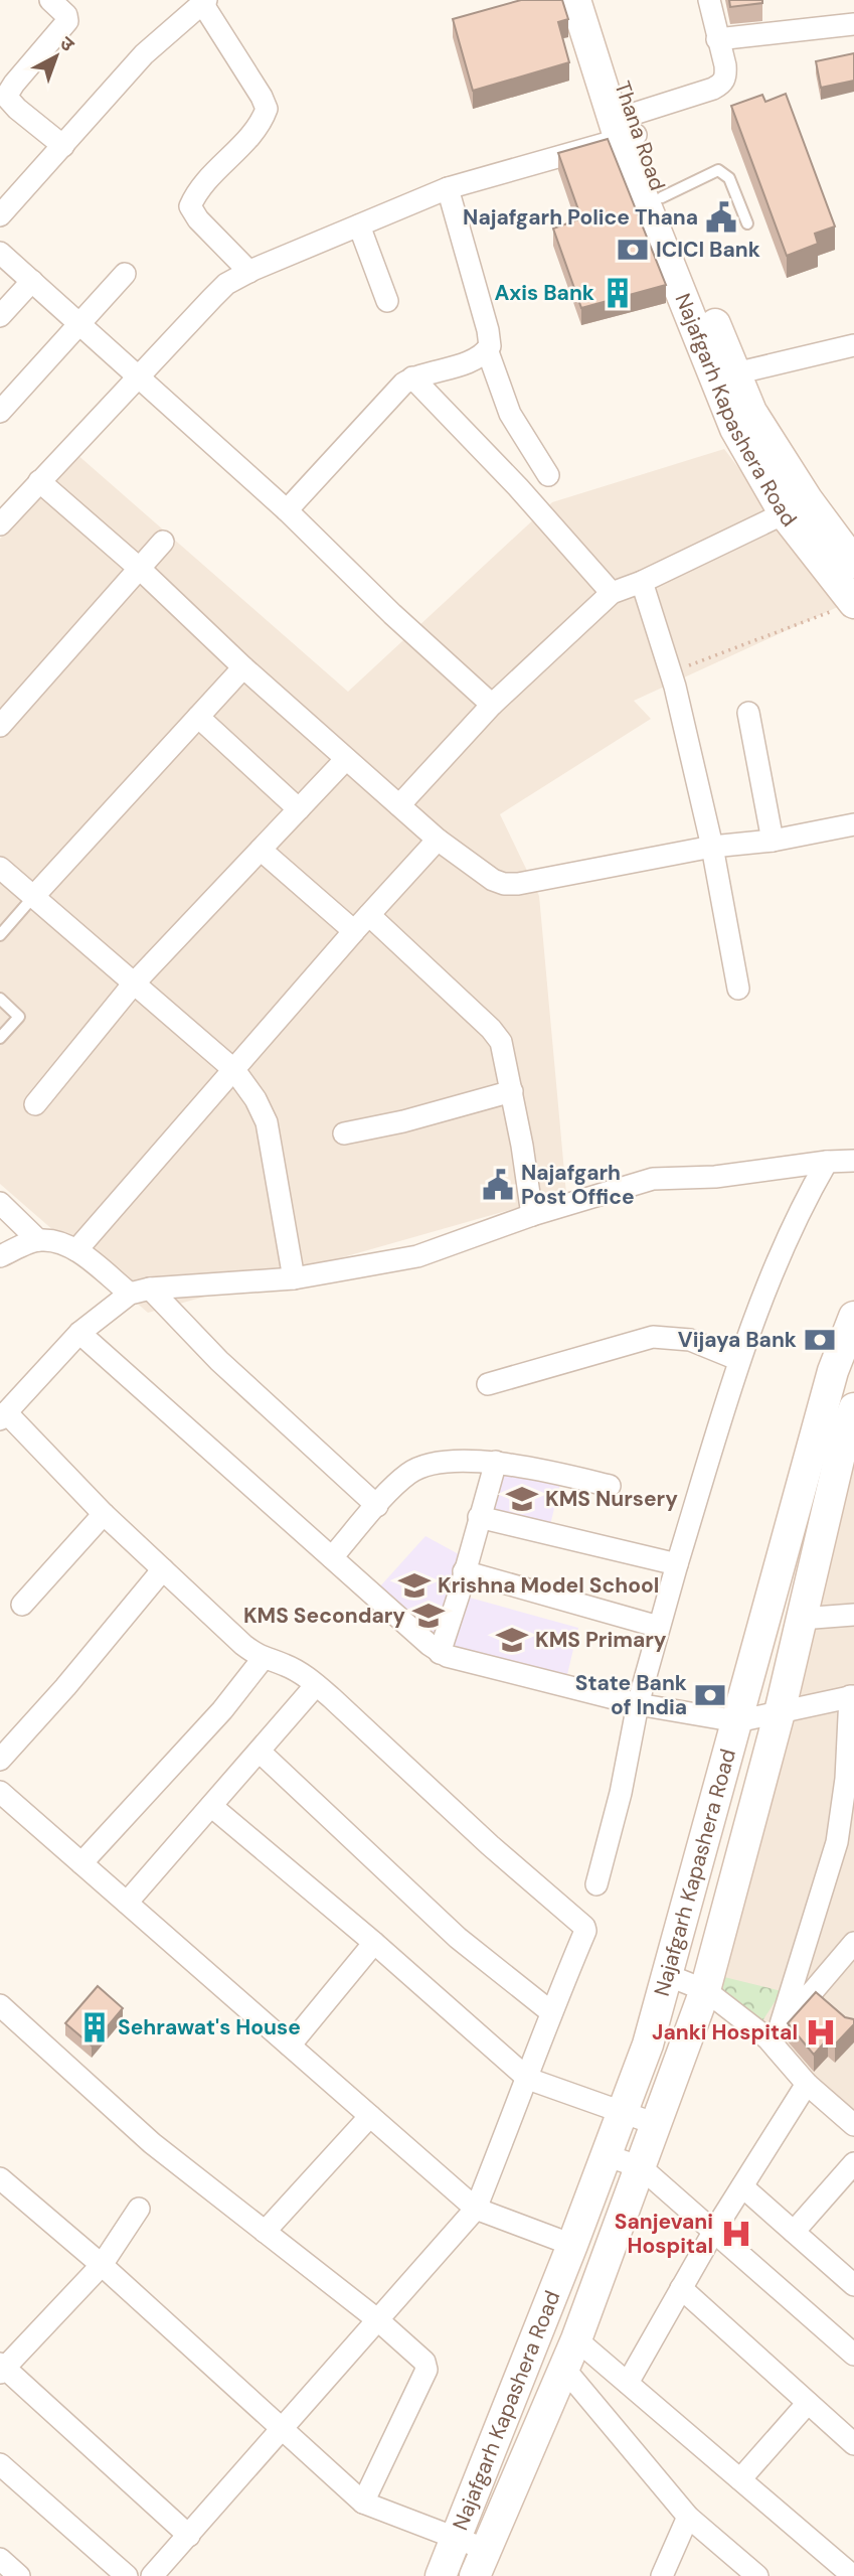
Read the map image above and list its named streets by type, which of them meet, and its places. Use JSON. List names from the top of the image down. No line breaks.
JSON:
{"streets":{"main road":["Thana Road","Najafgarh Kapashera Road"]},"crossings":[["Thana Road","Najafgarh Kapashera Road"]],"places":{"public building":["Najafgarh Police Thana","Najafgarh Post Office"],"bank":["ICICI Bank","Vijaya Bank","State Bank of India"],"building":["Axis Bank","Sehrawat's House"],"school or university":["KMS Nursery","Krishna Model School","KMS Secondary","KMS Primary"],"hospital":["Janki Hospital","Sanjevani Hospital"]},"north":"top right"}
